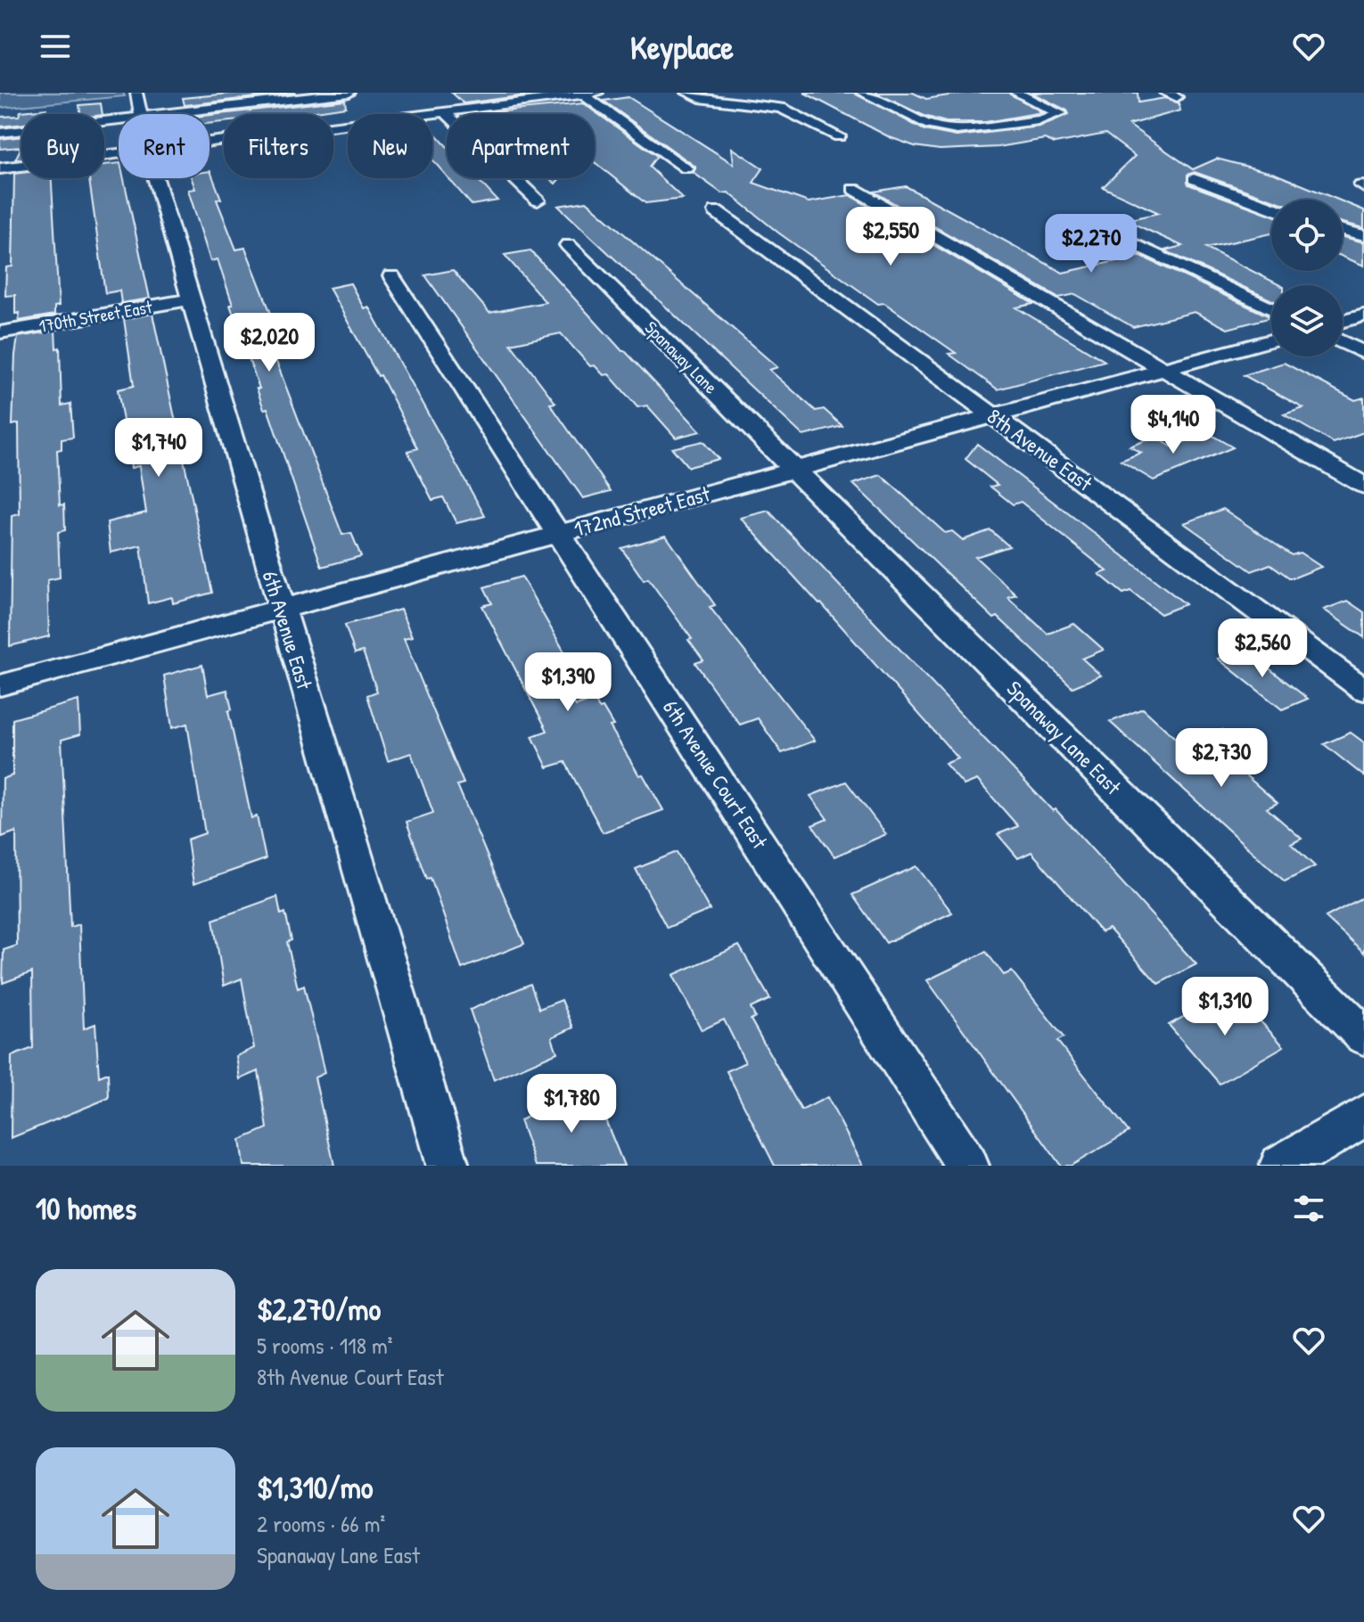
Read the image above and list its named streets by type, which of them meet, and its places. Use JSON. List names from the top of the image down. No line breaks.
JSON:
{"streets":{"street":["170th Street East","Spanaway Lane","8th Avenue East","172nd Street East","6th Avenue East","Spanaway Lane East","6th Avenue Court East"]},"crossings":[["170th Street East","6th Avenue East"],["Spanaway Lane","172nd Street East"],["Spanaway Lane","Spanaway Lane East"],["8th Avenue East","172nd Street East"],["172nd Street East","6th Avenue East"],["172nd Street East","Spanaway Lane East"],["172nd Street East","6th Avenue Court East"]],"page":{"header":"Keyplace","chip":["Buy","Rent","Filters","New","Apartment"],"price":["$2,550","$2,270","$2,020","$4,140","$1,740","$2,560","$1,390","$2,730","$1,310","$1,780"],"heading":"10 homes","list":[{"name":"$2,270/mo","note":"5 rooms · 118 m² · 8th Avenue Court East"},{"name":"$1,310/mo","note":"2 rooms · 66 m² · Spanaway Lane East"}]}}
